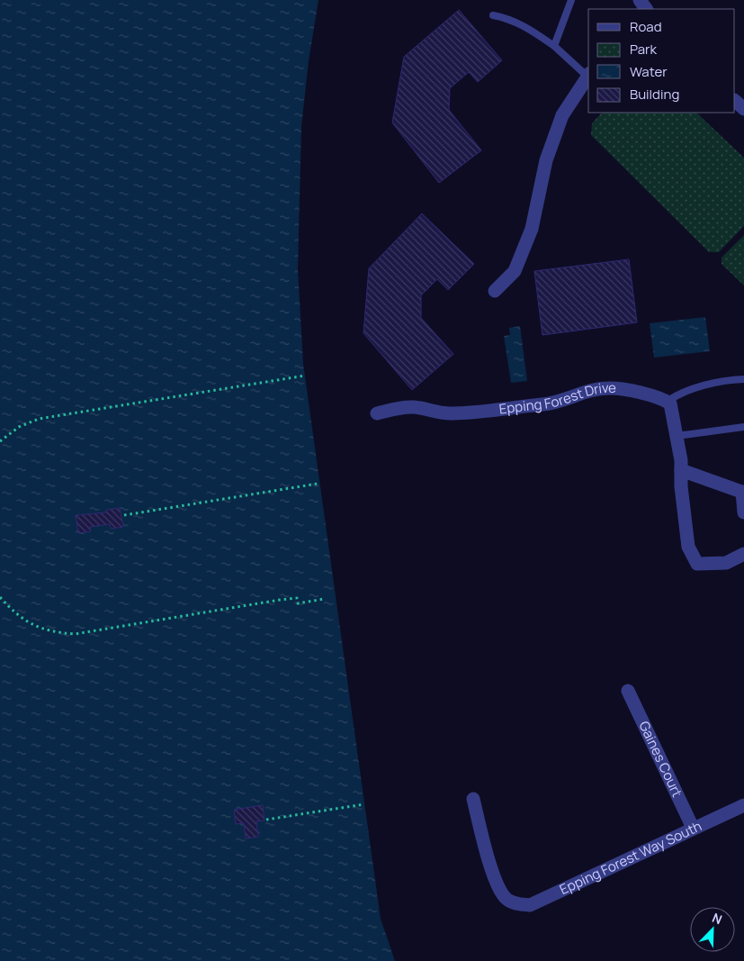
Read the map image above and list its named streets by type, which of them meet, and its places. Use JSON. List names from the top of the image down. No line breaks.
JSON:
{"streets":{"street":["Epping Forest Drive","Gaines Court","Epping Forest Way South"]},"crossings":[["Gaines Court","Epping Forest Way South"]],"legend":["Road","Park","Water","Building"],"north":"top right"}
